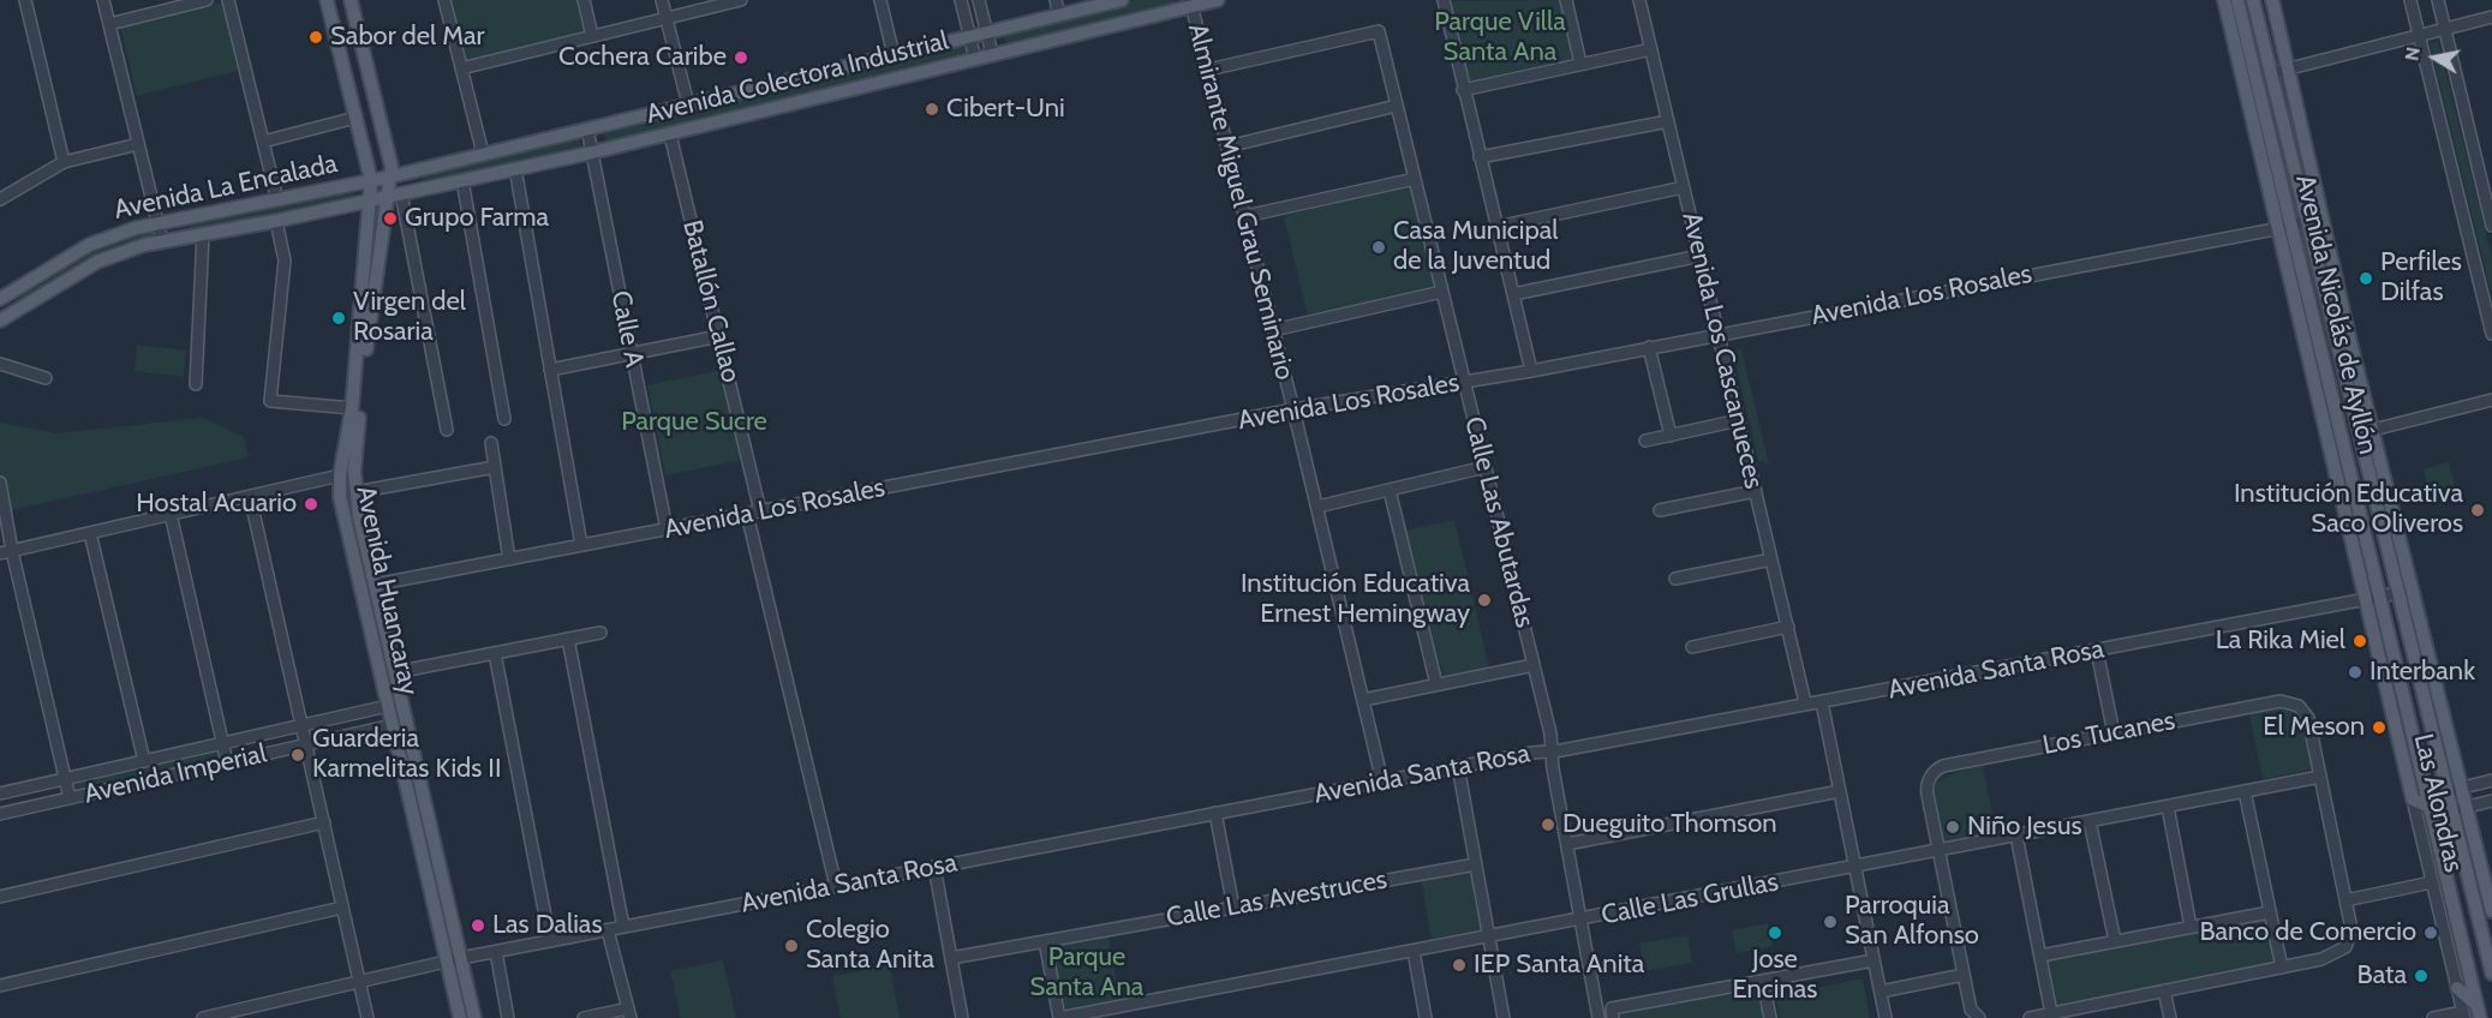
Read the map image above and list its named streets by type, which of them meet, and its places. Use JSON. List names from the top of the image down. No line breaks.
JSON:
{"streets":{"main road":["Avenida Colectora Industrial","Avenida La Encalada","Avenida Nicolás de Ayllón","Avenida Huancaray","Las Alondras"],"street":["Almirante Miguel Grau Seminario","Avenida Los Rosales","Batallón Callao","Calle A","Avenida Los Cascanueces","Calle Las Abutardas","Avenida Santa Rosa","Los Tucanes","Avenida Imperial","Calle Las Avestruces","Calle Las Grullas"]},"crossings":[["Avenida Colectora Industrial","Avenida La Encalada"],["Avenida Colectora Industrial","Almirante Miguel Grau Seminario"],["Avenida Colectora Industrial","Batallón Callao"],["Avenida Colectora Industrial","Calle A"],["Avenida Colectora Industrial","Avenida Huancaray"],["Avenida La Encalada","Avenida Huancaray"],["Almirante Miguel Grau Seminario","Avenida Los Rosales"],["Almirante Miguel Grau Seminario","Calle Las Abutardas"],["Almirante Miguel Grau Seminario","Avenida Santa Rosa"],["Avenida Los Rosales","Batallón Callao"],["Avenida Los Rosales","Avenida Nicolás de Ayllón"],["Avenida Los Rosales","Calle A"],["Avenida Los Rosales","Avenida Los Cascanueces"],["Avenida Los Rosales","Calle Las Abutardas"],["Avenida Los Rosales","Avenida Huancaray"],["Avenida Nicolás de Ayllón","Avenida Santa Rosa"],["Avenida Nicolás de Ayllón","Las Alondras"],["Avenida Los Cascanueces","Avenida Santa Rosa"],["Calle Las Abutardas","Avenida Santa Rosa"],["Calle Las Abutardas","Calle Las Grullas"],["Avenida Huancaray","Avenida Santa Rosa"],["Avenida Huancaray","Avenida Imperial"],["Avenida Santa Rosa","Las Alondras"],["Los Tucanes","Calle Las Grullas"]],"parks":["Parque Villa Santa Ana","Parque Sucre","Parque Santa Ana"],"places":["Sabor del Mar","Cochera Caribe","Cibert-Uni","Grupo Farma","Casa Municipal de la Juventud","Perfiles Dilfas","Virgen del Rosaria","Hostal Acuario","Institución Educativa Saco Oliveros","Institución Educativa Ernest Hemingway","La Rika Miel","Interbank","El Meson","Guarderia Karmelitas Kids II","Dueguito Thomson","Niño Jesus","Parroquia San Alfonso","Las Dalias","Jose Encinas","Banco de Comercio","Colegio Santa Anita","IEP Santa Anita","Bata"],"north":"left"}
